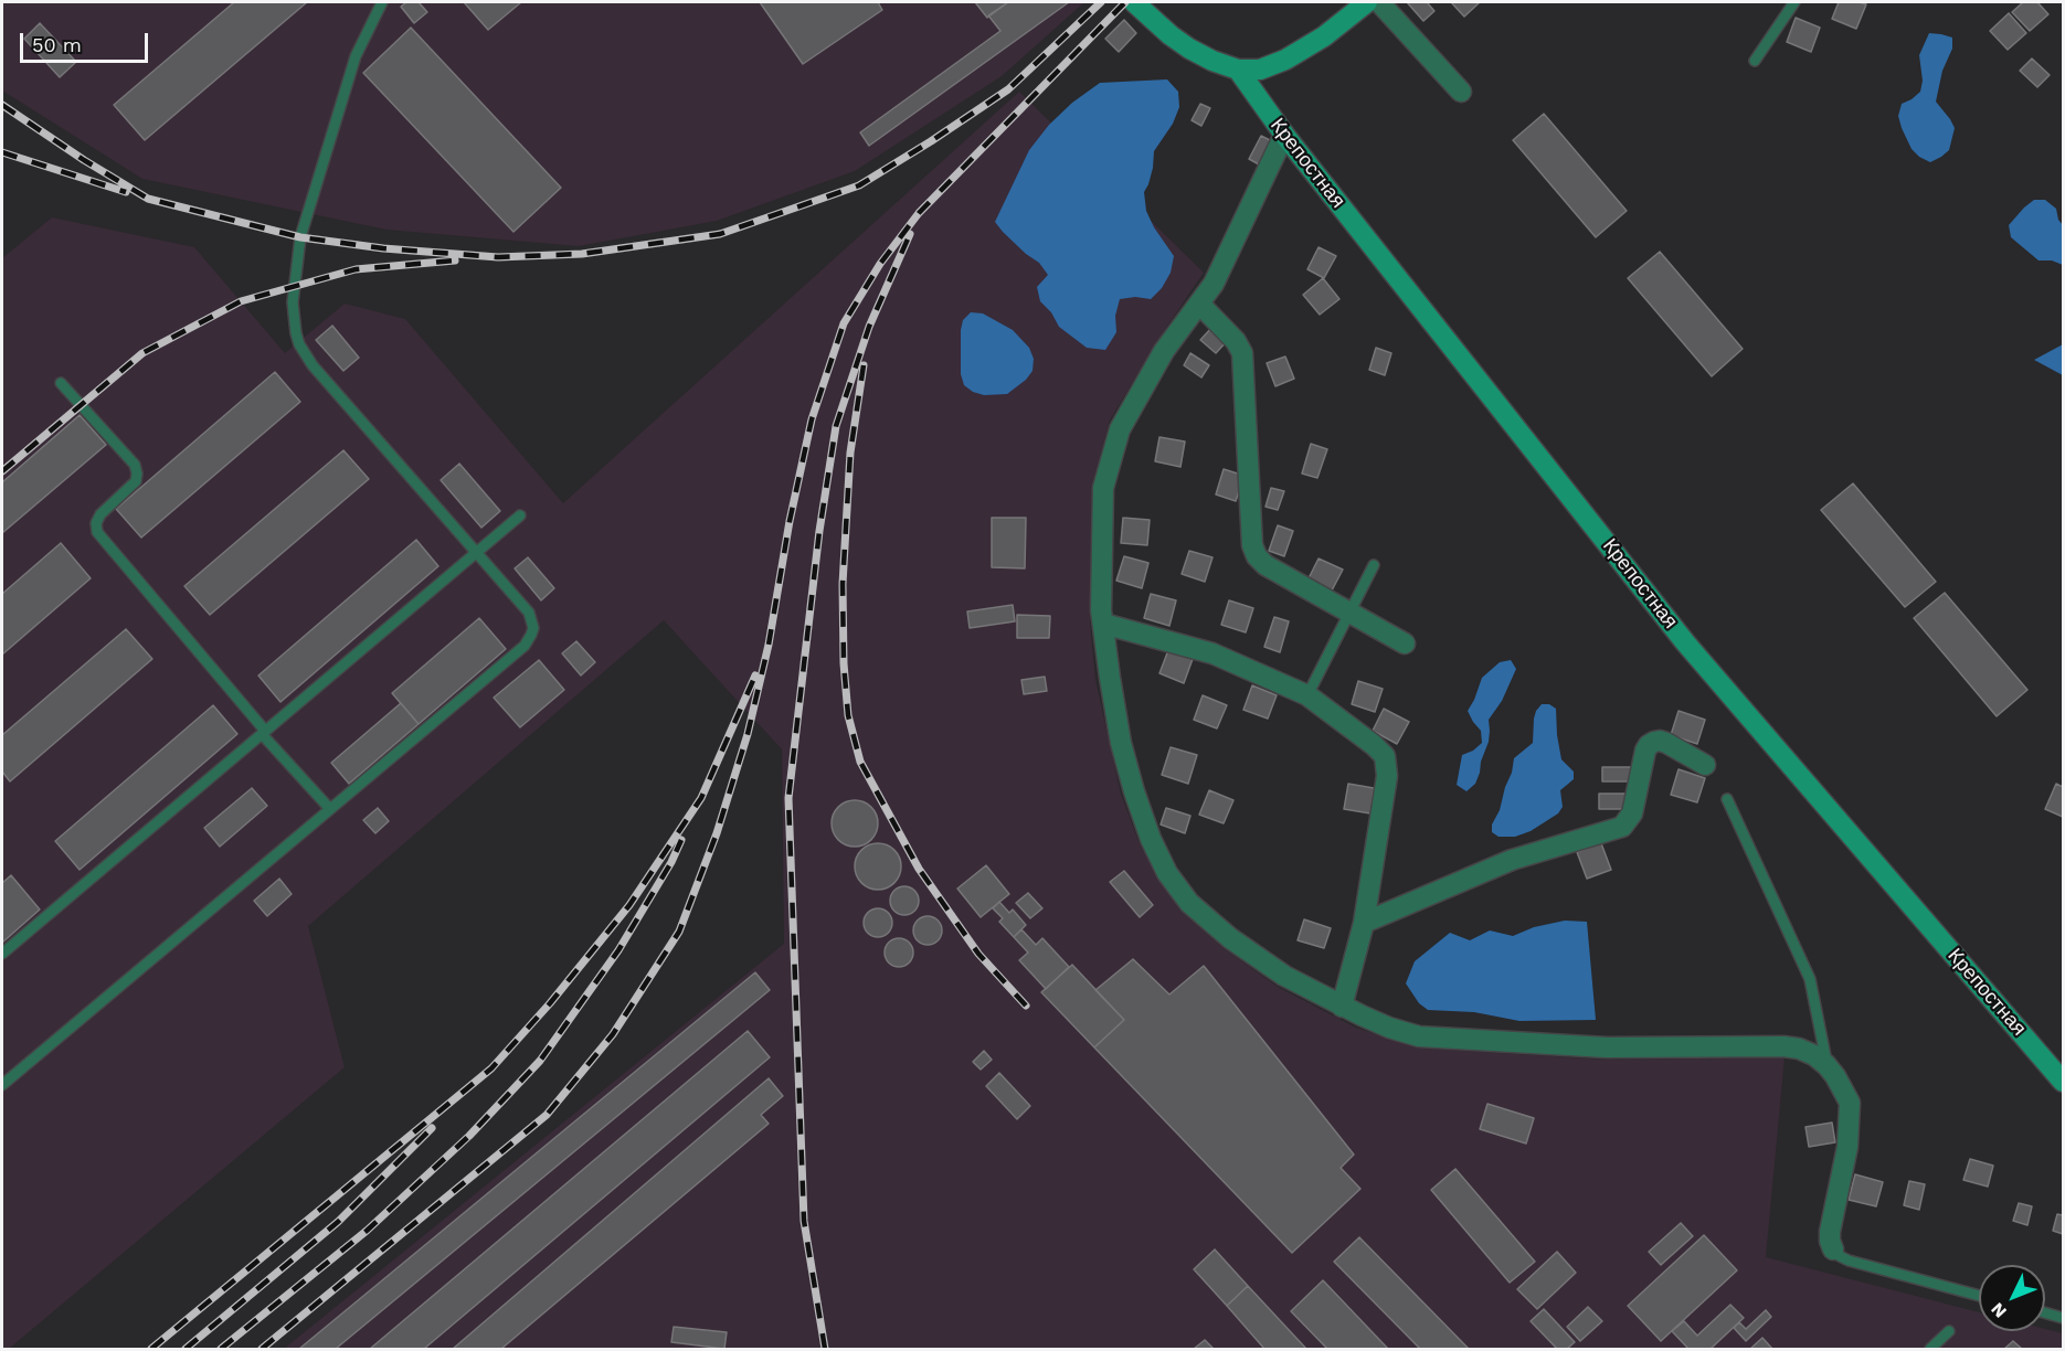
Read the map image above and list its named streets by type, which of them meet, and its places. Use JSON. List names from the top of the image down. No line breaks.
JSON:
{"streets":{"street":["Крепостная"]},"scale_bar":"50 m","north":"bottom left"}
